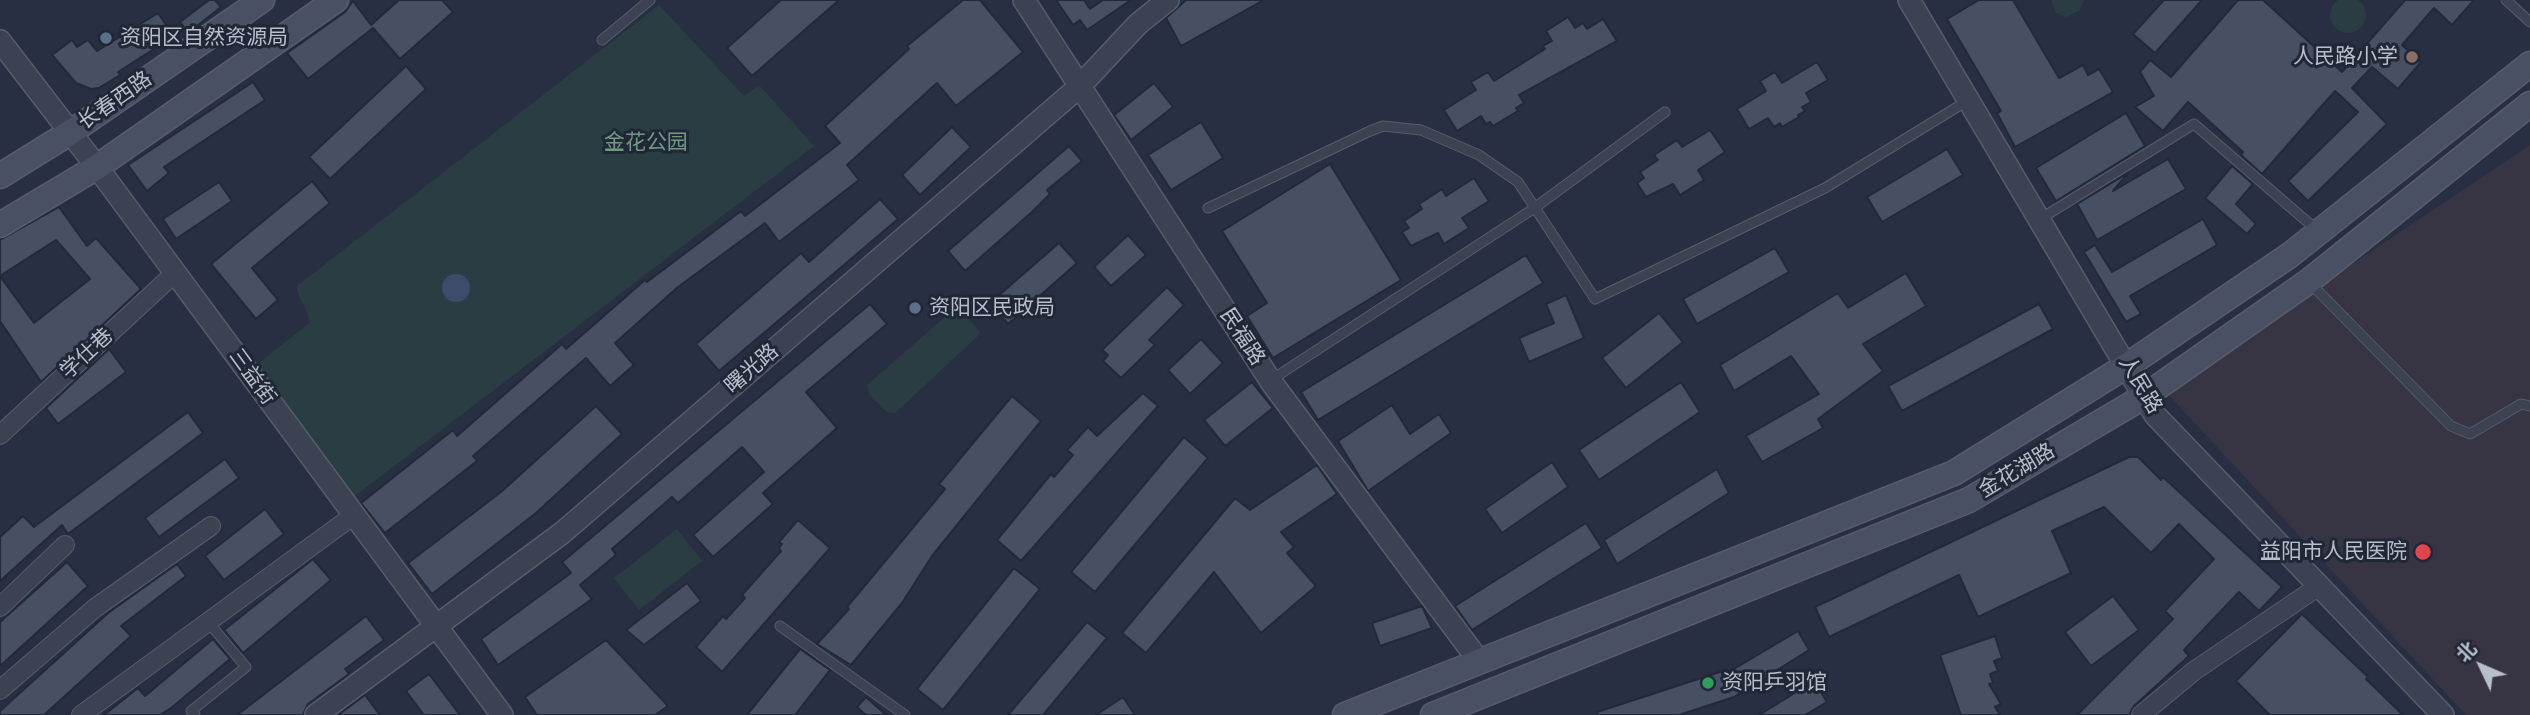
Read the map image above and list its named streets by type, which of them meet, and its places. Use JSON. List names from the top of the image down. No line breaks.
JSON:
{"streets":{"main road":["长春西路","金花湖路"],"street":["民福路","学仕巷","曙光路","三益街","人民路"]},"crossings":[["长春西路","三益街"],["民福路","曙光路"],["学仕巷","三益街"],["曙光路","三益街"],["人民路","金花湖路"]],"parks":["金花公园"],"places":["资阳区自然资源局","人民路小学","资阳区民政局","益阳市人民医院","资阳乒羽馆"],"north":"top left"}
